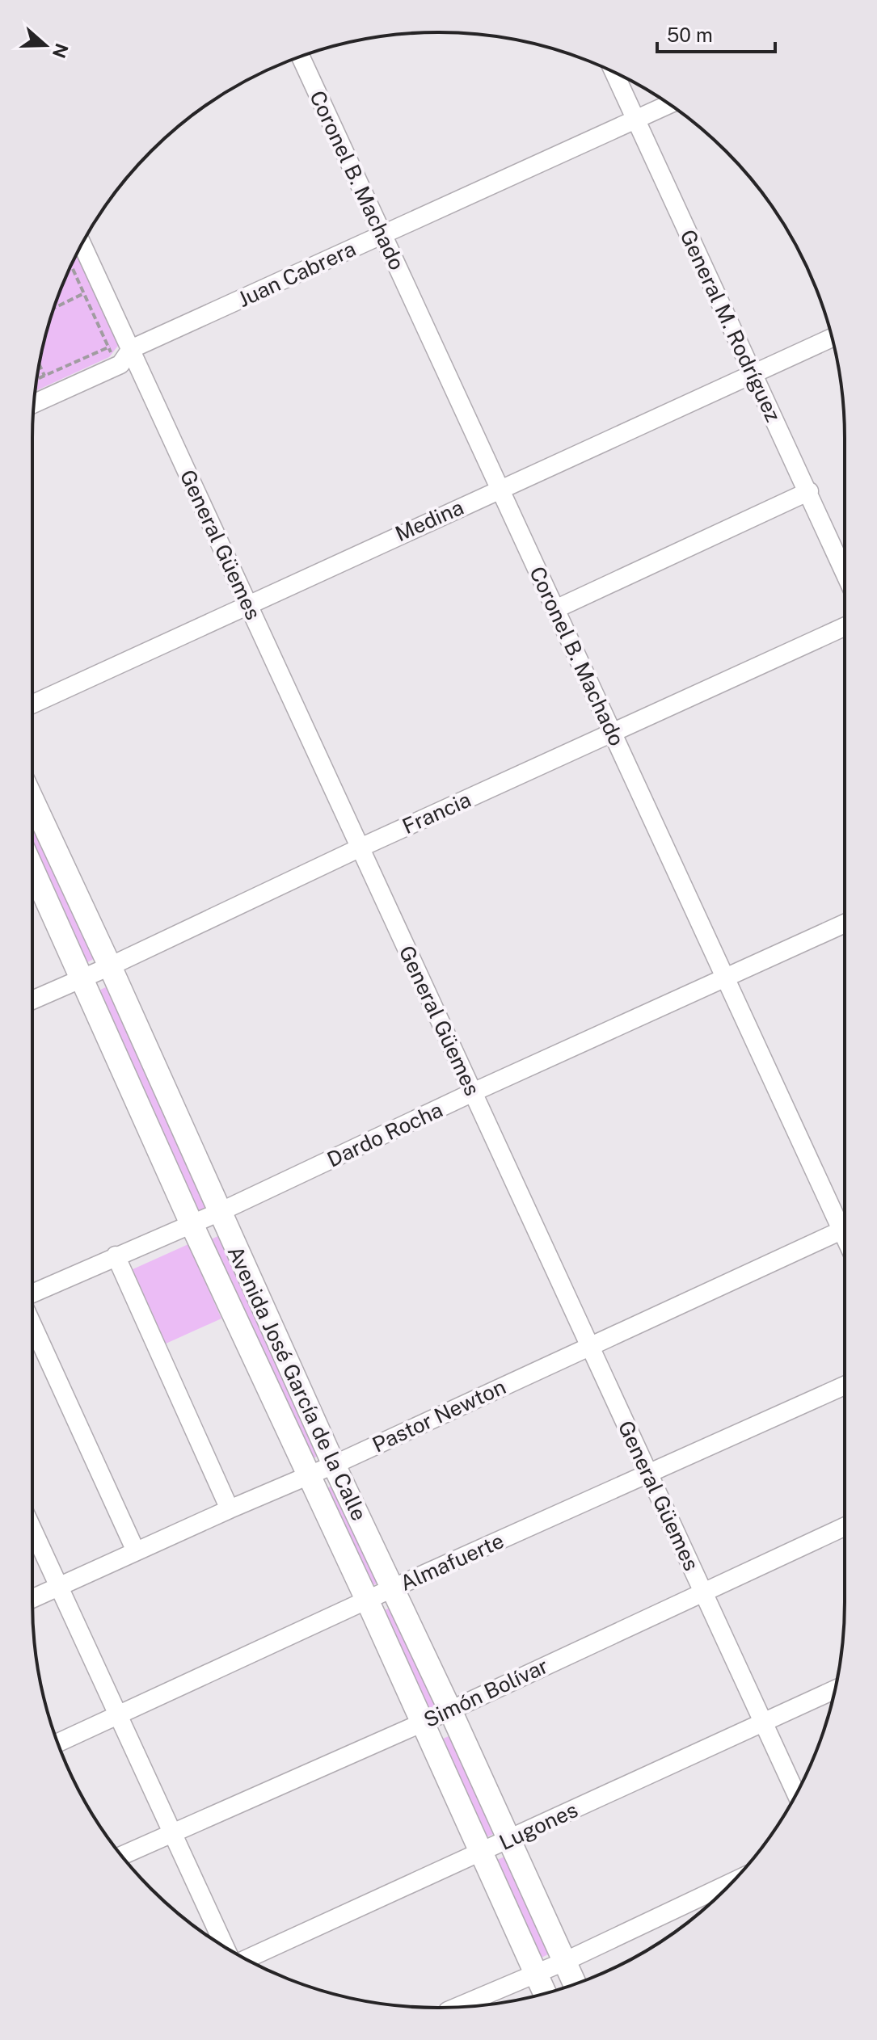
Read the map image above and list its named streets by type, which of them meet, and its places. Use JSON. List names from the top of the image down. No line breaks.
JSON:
{"streets":{"main road":["Avenida José García de la Calle"],"street":["Coronel B. Machado","Juan Cabrera","General M. Rodríguez","Medina","General Güemes","Francia","Dardo Rocha","Pastor Newton","Almafuerte","Simón Bolívar","Lugones"]},"crossings":[["Coronel B. Machado","Juan Cabrera"],["Coronel B. Machado","Medina"],["Coronel B. Machado","Francia"],["Coronel B. Machado","Dardo Rocha"],["Juan Cabrera","General M. Rodríguez"],["Juan Cabrera","General Güemes"],["General M. Rodríguez","Medina"],["Medina","General Güemes"],["General Güemes","Francia"],["General Güemes","Dardo Rocha"],["General Güemes","Pastor Newton"],["General Güemes","Almafuerte"],["General Güemes","Simón Bolívar"],["General Güemes","Lugones"],["Francia","Avenida José García de la Calle"],["Dardo Rocha","Avenida José García de la Calle"],["Avenida José García de la Calle","Pastor Newton"],["Avenida José García de la Calle","Almafuerte"],["Avenida José García de la Calle","Simón Bolívar"],["Avenida José García de la Calle","Lugones"]],"scale_bar":"50 m","north":"right"}
